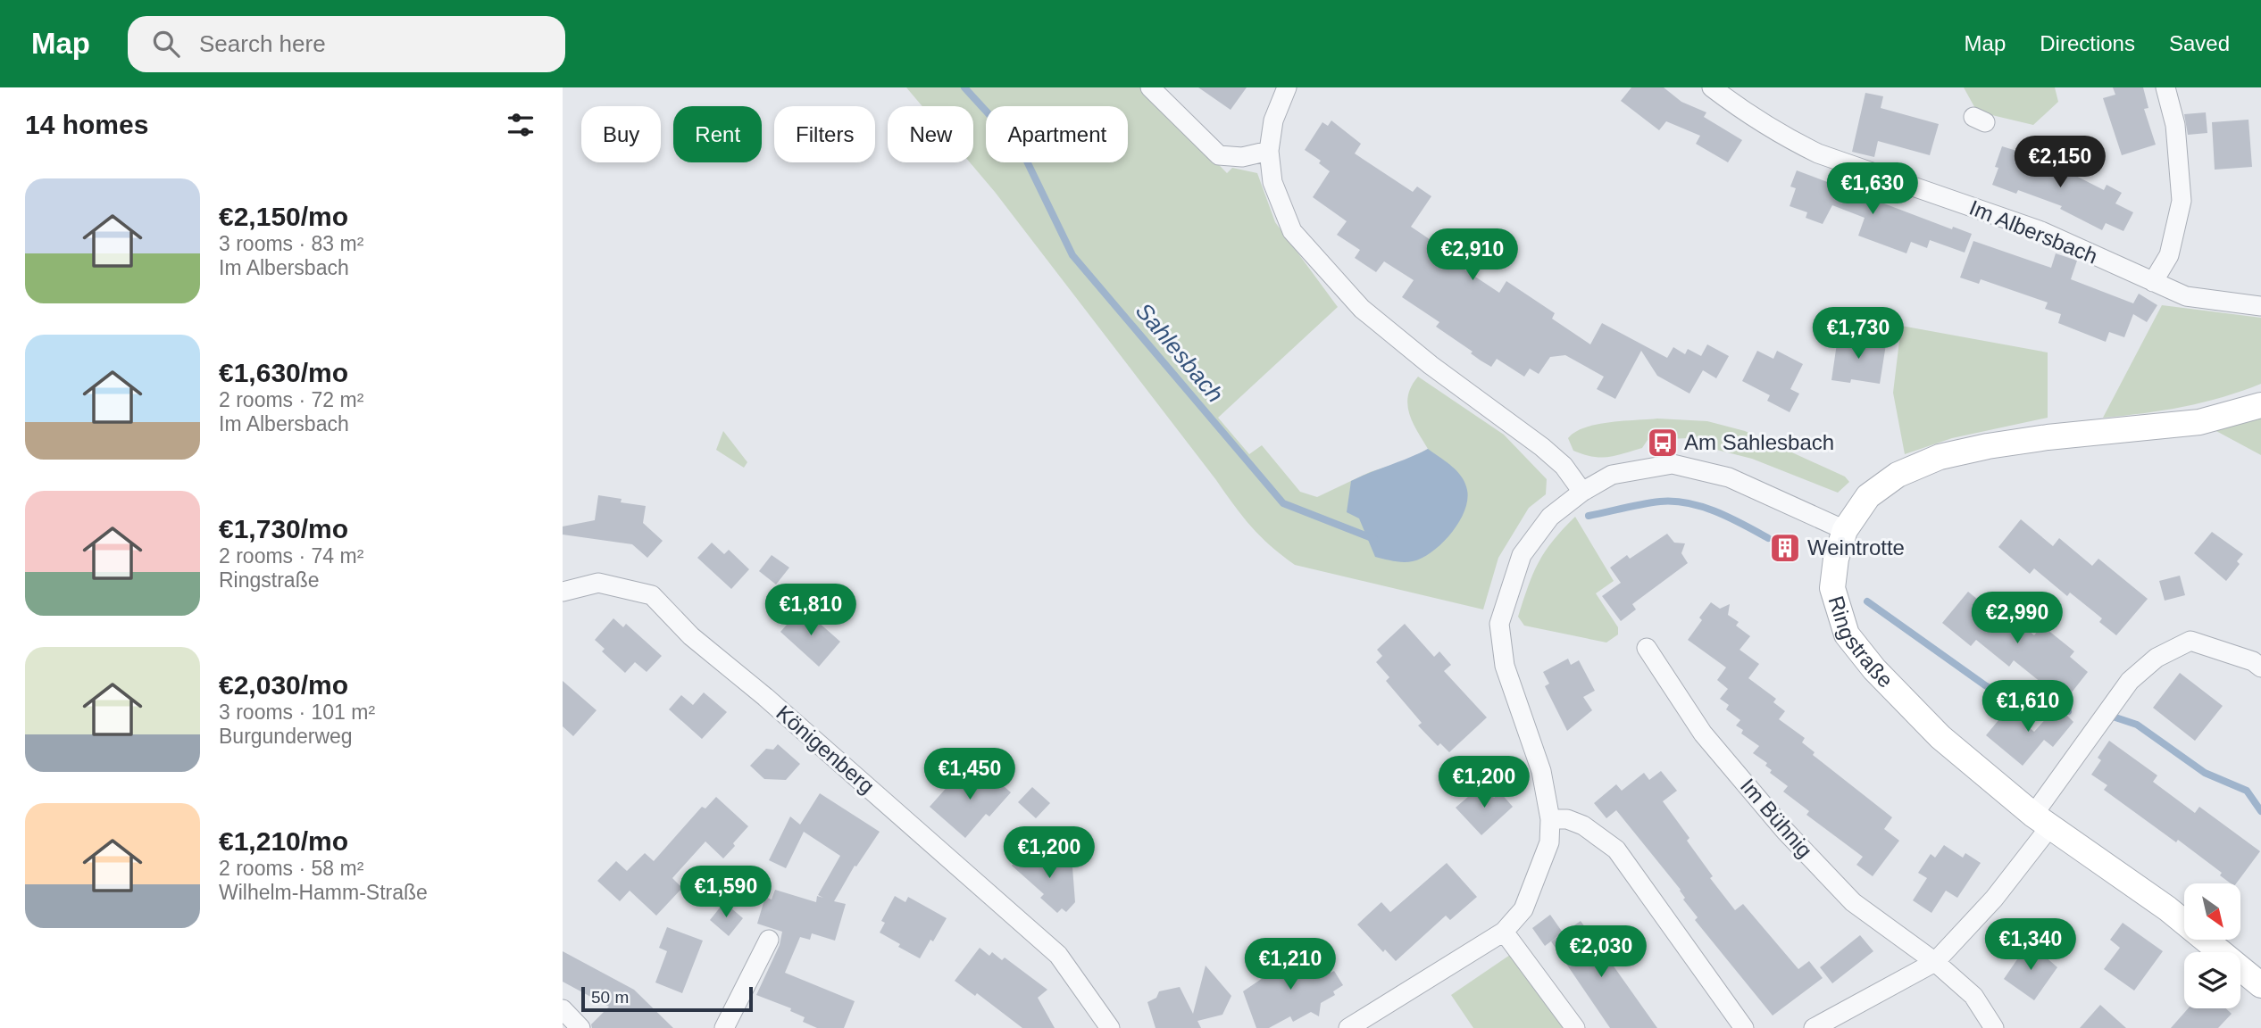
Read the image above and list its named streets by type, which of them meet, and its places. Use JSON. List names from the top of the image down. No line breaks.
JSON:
{"streets":{"street":["Im Albersbach","Ringstraße","Königenberg","Im Bühnig"]},"water":["Sahlesbach"],"places":{"bus stop":["Am Sahlesbach"],"building":["Weintrotte"]},"scale_bar":"50 m","north":"bottom right","page":{"header":"Map","search":"Search here","nav":["Map","Directions","Saved"],"heading":"14 homes","chip":["Buy","Rent","Filters","New","Apartment"],"price":["€2,150","€1,630","€2,910","€1,730","€1,810","€2,990","€1,610","€1,450","€1,200","€1,200","€1,590","€1,340","€2,030","€1,210"],"list":[{"name":"€2,150/mo","note":"3 rooms · 83 m² · Im Albersbach"},{"name":"€1,630/mo","note":"2 rooms · 72 m² · Im Albersbach"},{"name":"€1,730/mo","note":"2 rooms · 74 m² · Ringstraße"},{"name":"€2,030/mo","note":"3 rooms · 101 m² · Burgunderweg"},{"name":"€1,210/mo","note":"2 rooms · 58 m² · Wilhelm-Hamm-Straße"}],"scale":"50 m"}}
